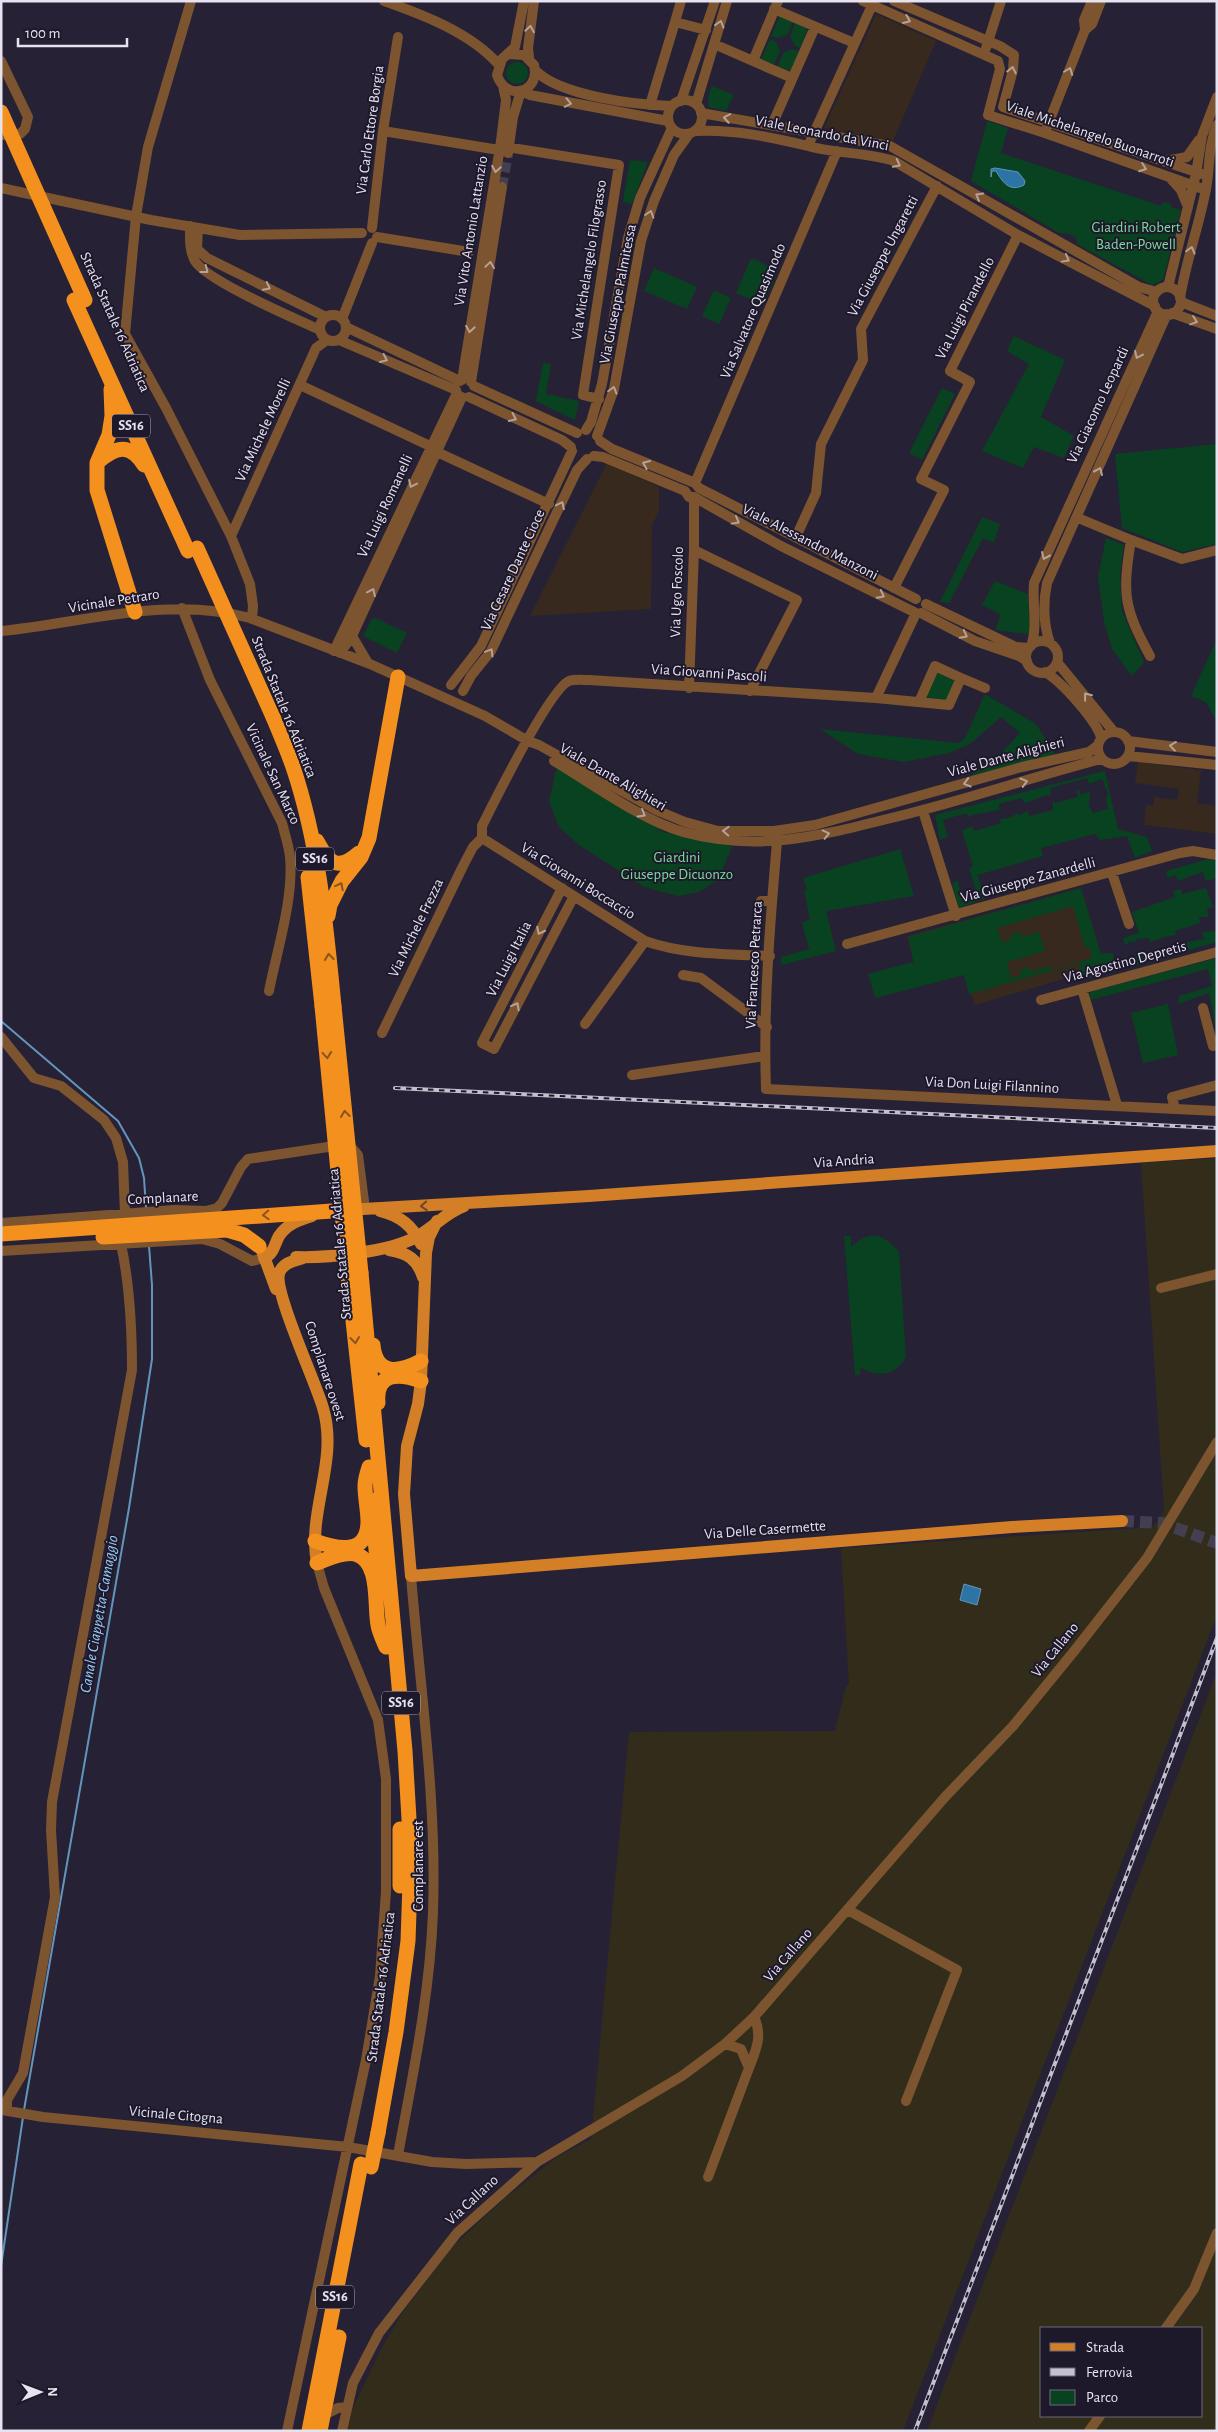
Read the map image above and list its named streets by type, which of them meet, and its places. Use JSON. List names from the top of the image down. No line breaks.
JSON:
{"streets":{"highway":["Strada Statale 16 Adriatica","SS16"],"main road":["Via Andria","Complanare ovest","Via Delle Casermette"],"street":["Via Carlo Ettore Borgia","Viale Leonardo da Vinci","Viale Michelangelo Buonarroti","Via Vito Antonio Lattanzio","Via Giuseppe Ungaretti","Via Michelangelo Filograsso","Via Giuseppe Palmitessa","Via Luigi Pirandello","Via Salvatore Quasimodo","Via Giacomo Leopardi","Via Michele Morelli","Via Luigi Romanelli","Viale Alessandro Manzoni","Via Cesare Dante Cioce","Via Ugo Foscolo","Vicinale Petraro","Via Giovanni Pascoli","Viale Dante Alighieri","Vicinale San Marco","Via Giuseppe Zanardelli","Via Giovanni Boccaccio","Via Michele Frezza","Via Luigi Italia","Via Agostino Depretis","Via Francesco Petrarca","Via Don Luigi Filannino","Complanare","Via Callano","Complanare est","Vicinale Citogna"]},"crossings":[["Via Carlo Ettore Borgia","Via Michele Morelli"],["Viale Leonardo da Vinci","Via Giuseppe Ungaretti"],["Viale Leonardo da Vinci","Via Giuseppe Palmitessa"],["Viale Leonardo da Vinci","Via Luigi Pirandello"],["Viale Leonardo da Vinci","Via Salvatore Quasimodo"],["Viale Leonardo da Vinci","Via Giacomo Leopardi"],["Via Vito Antonio Lattanzio","Via Michelangelo Filograsso"],["Via Vito Antonio Lattanzio","Via Luigi Romanelli"],["Via Giuseppe Ungaretti","Viale Alessandro Manzoni"],["Via Michelangelo Filograsso","Via Giuseppe Palmitessa"],["Via Giuseppe Palmitessa","Via Cesare Dante Cioce"],["Via Luigi Pirandello","Viale Alessandro Manzoni"],["Via Salvatore Quasimodo","Viale Alessandro Manzoni"],["Via Salvatore Quasimodo","Via Ugo Foscolo"],["Strada Statale 16 Adriatica","SS16"],["Via Giacomo Leopardi","Viale Alessandro Manzoni"],["SS16","Complanare ovest"],["Via Luigi Romanelli","Vicinale Petraro"],["Via Luigi Romanelli","Viale Dante Alighieri"],["Viale Alessandro Manzoni","Via Ugo Foscolo"],["Via Cesare Dante Cioce","Viale Dante Alighieri"],["Via Ugo Foscolo","Via Giovanni Pascoli"],["Vicinale Petraro","Viale Dante Alighieri"],["Vicinale Petraro","Vicinale San Marco"],["Via Giovanni Pascoli","Viale Dante Alighieri"],["Viale Dante Alighieri","Via Francesco Petrarca"],["Via Giovanni Boccaccio","Via Michele Frezza"],["Via Giovanni Boccaccio","Via Luigi Italia"],["Via Giovanni Boccaccio","Via Francesco Petrarca"],["Via Francesco Petrarca","Via Don Luigi Filannino"],["Via Andria","Complanare"],["Via Delle Casermette","Complanare est"],["Via Callano","Vicinale Citogna"],["Complanare est","Vicinale Citogna"]],"water":["Canale Ciappetta-Camaggio"],"parks":["Giardini Robert Baden-Powell","Giardini Giuseppe Dicuonzo"],"legend":["Strada","Ferrovia","Parco"],"scale_bar":"100 m","north":"right"}
